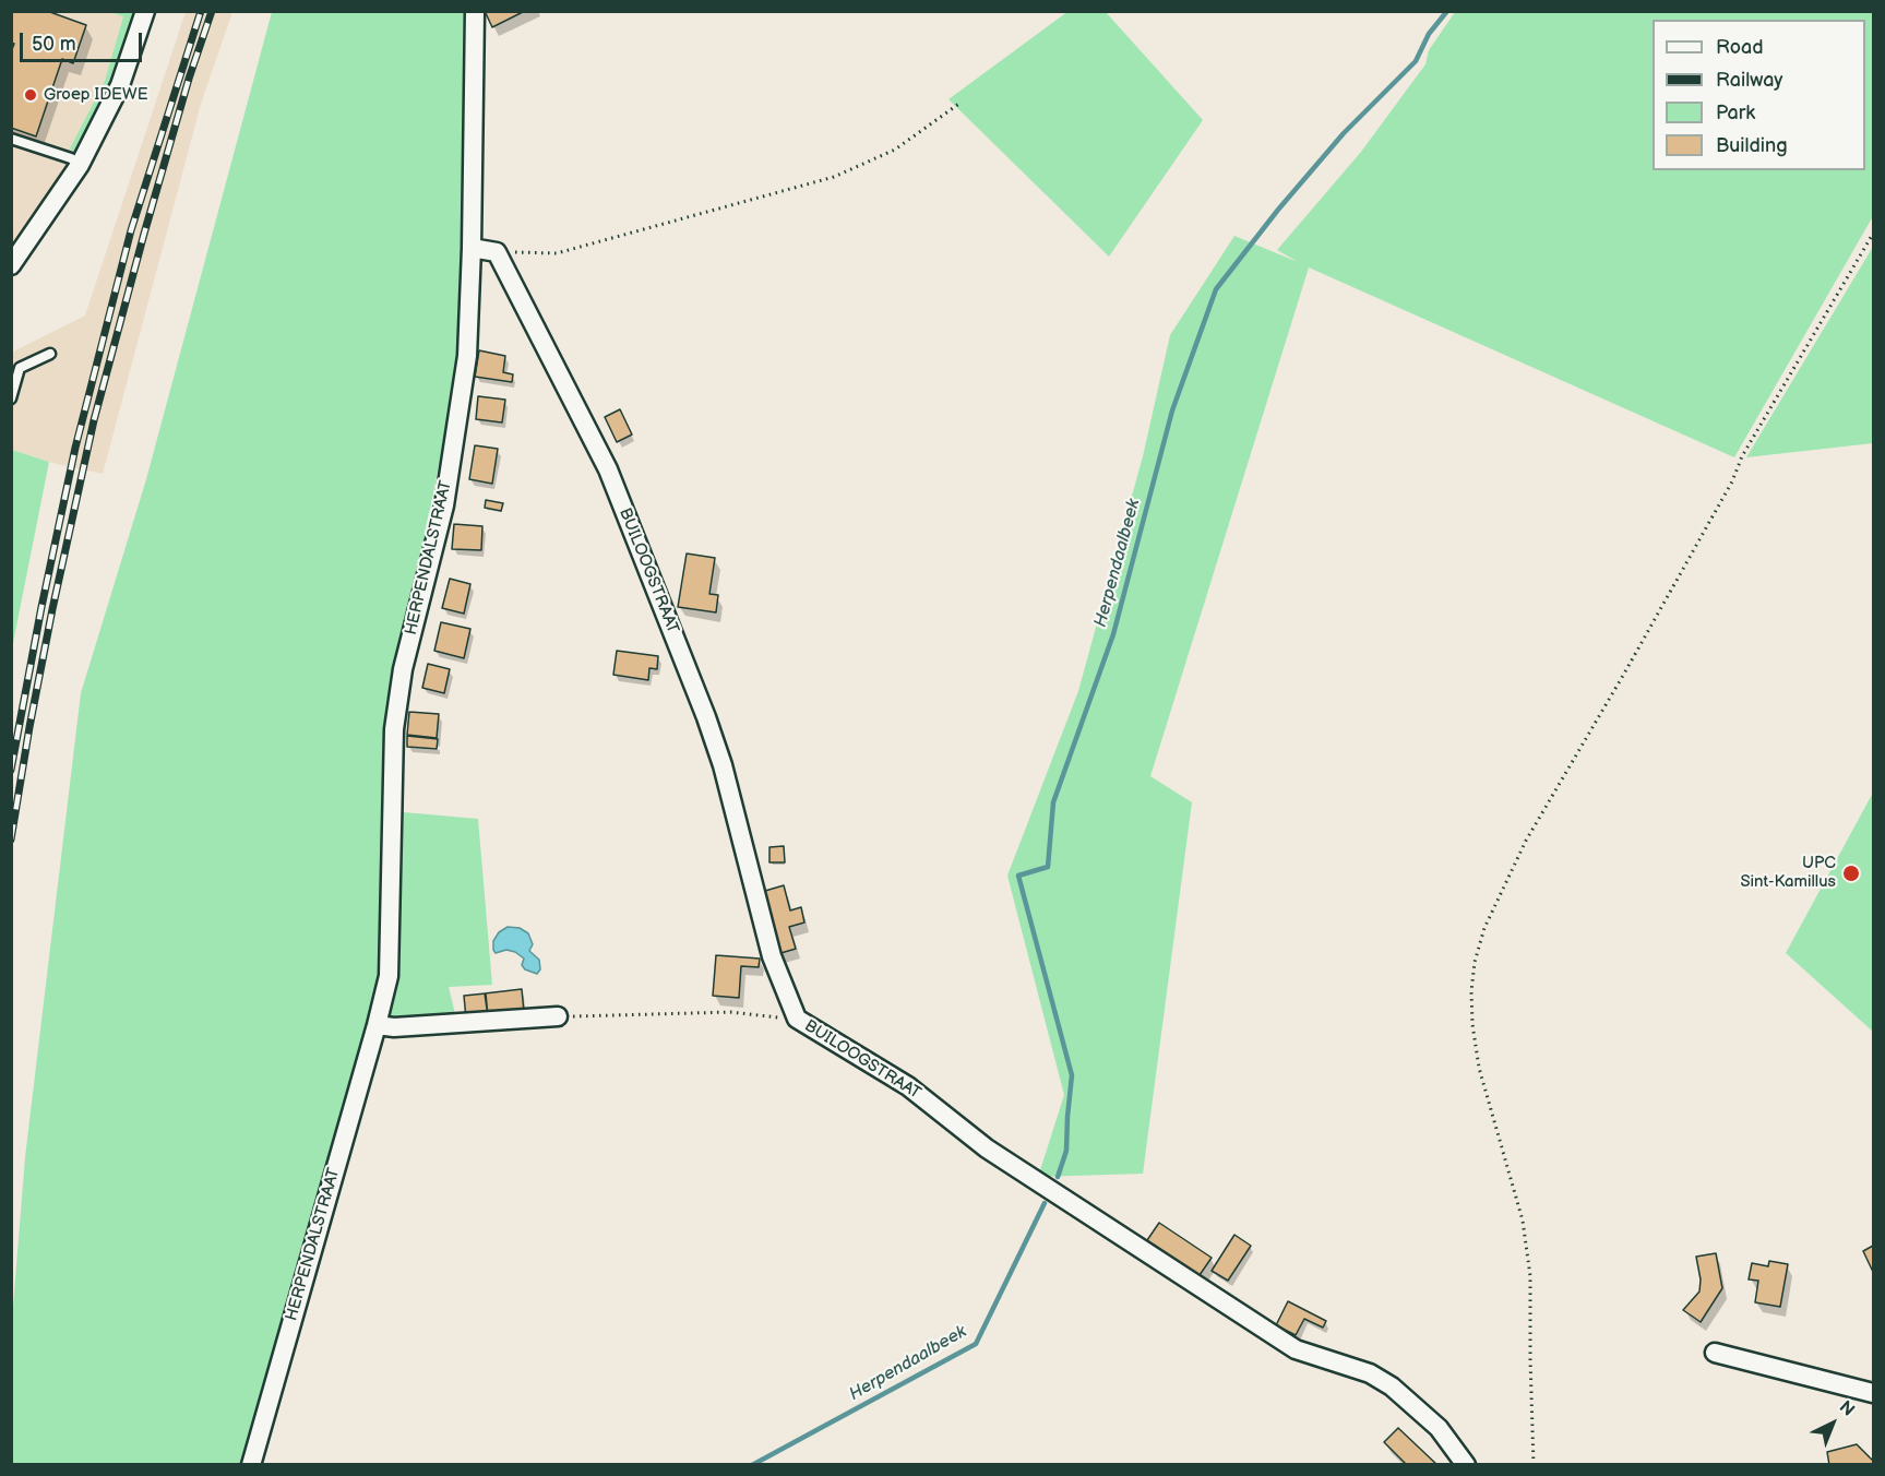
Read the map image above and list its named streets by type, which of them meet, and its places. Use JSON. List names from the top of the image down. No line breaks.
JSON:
{"streets":{"street":["HERPENDALSTRAAT","BUILOOGSTRAAT"]},"water":["Herpendaalbeek"],"places":["Groep IDEWE","UPC Sint-Kamillus"],"legend":["Road","Railway","Park","Building"],"scale_bar":"50 m","north":"top right"}
